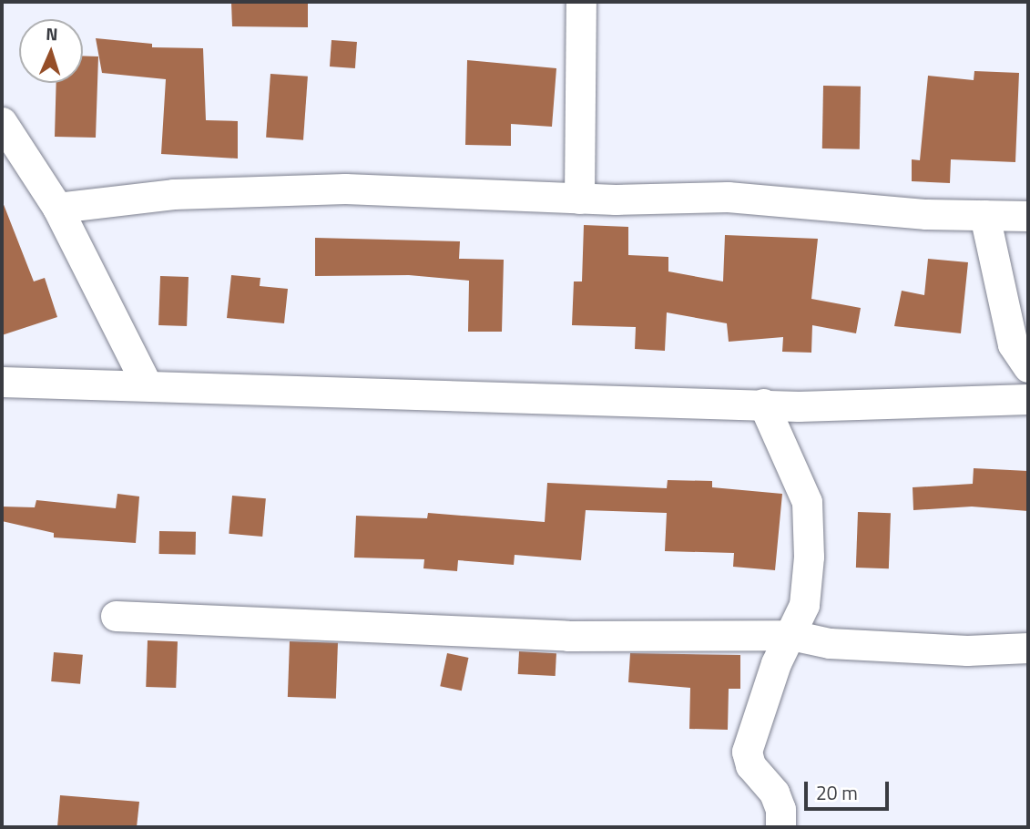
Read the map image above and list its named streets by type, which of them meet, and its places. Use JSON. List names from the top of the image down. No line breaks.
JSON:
{"scale_bar":"20 m","north":"top"}
